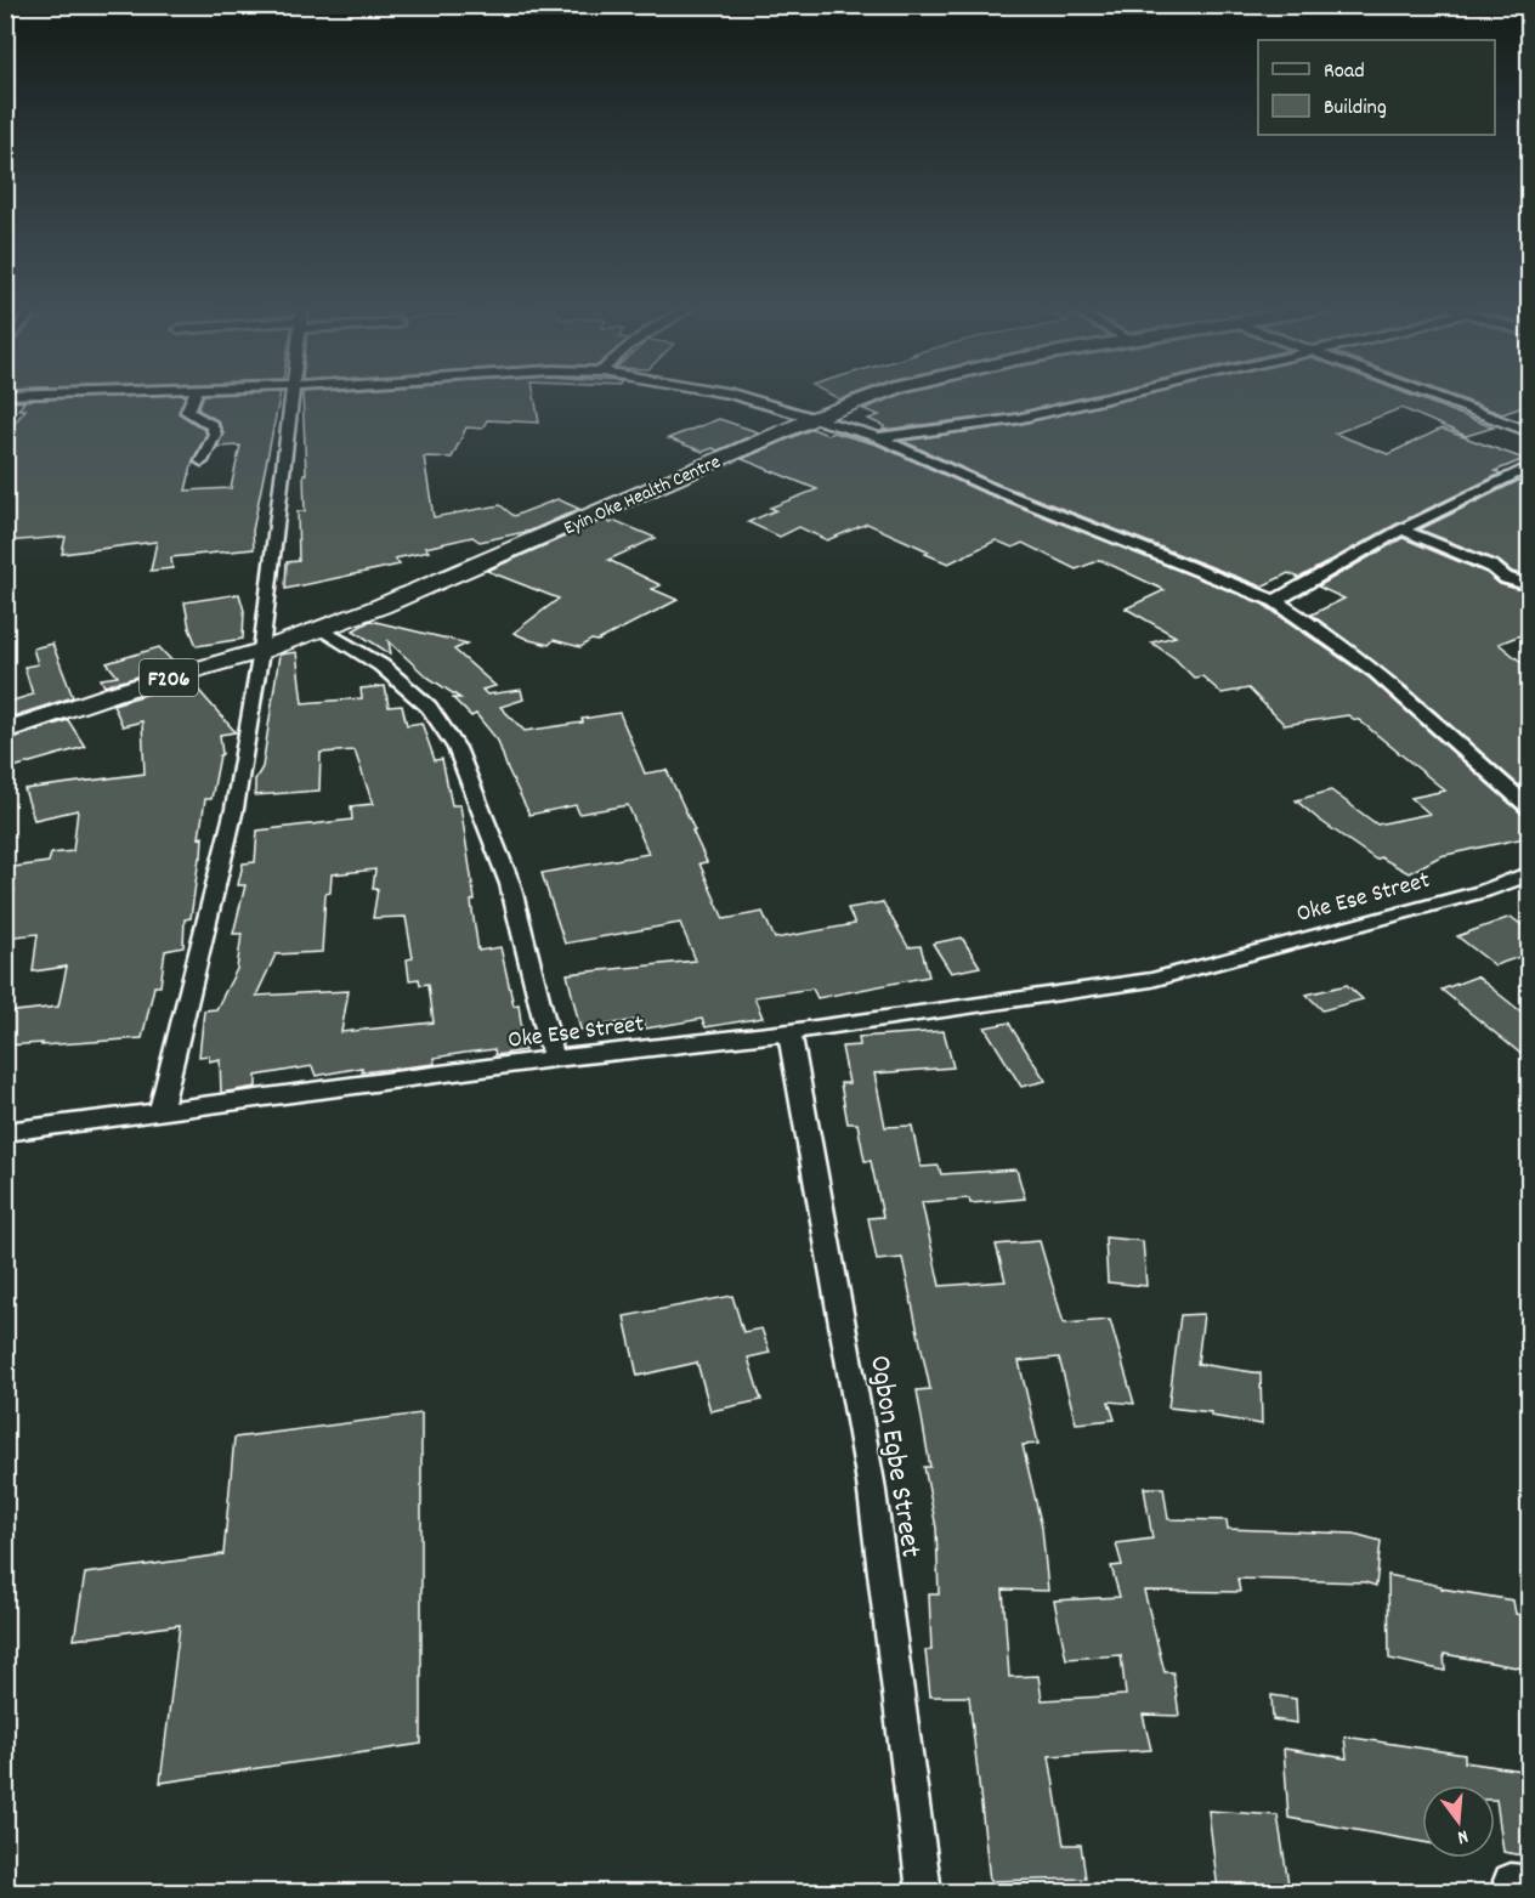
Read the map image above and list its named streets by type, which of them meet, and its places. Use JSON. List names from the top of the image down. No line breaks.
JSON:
{"streets":{"main road":["Eyin Oke Health Centre","F206"],"street":["Oke Ese Street","Ogbon Egbe Street"]},"crossings":[["Eyin Oke Health Centre","F206"],["Oke Ese Street","Ogbon Egbe Street"]],"legend":["Road","Building"],"north":"bottom"}
